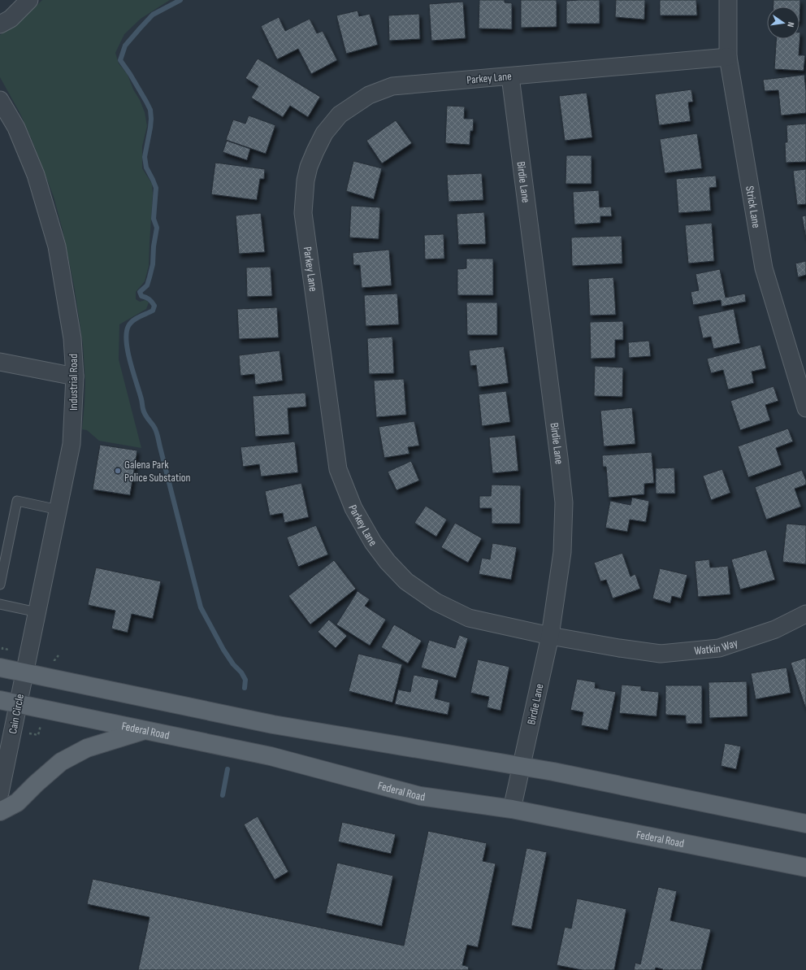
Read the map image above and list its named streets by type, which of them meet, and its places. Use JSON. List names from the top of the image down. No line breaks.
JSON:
{"streets":{"main road":["Federal Road"],"street":["Parkey Lane","Birdie Lane","Strick Lane","Industrial Road","Watkin Way","Cain Circle"]},"crossings":[["Parkey Lane","Birdie Lane"],["Parkey Lane","Strick Lane"],["Parkey Lane","Watkin Way"],["Birdie Lane","Federal Road"],["Industrial Road","Cain Circle"],["Cain Circle","Federal Road"]],"places":["Galena Park Police Substation"],"north":"right"}
